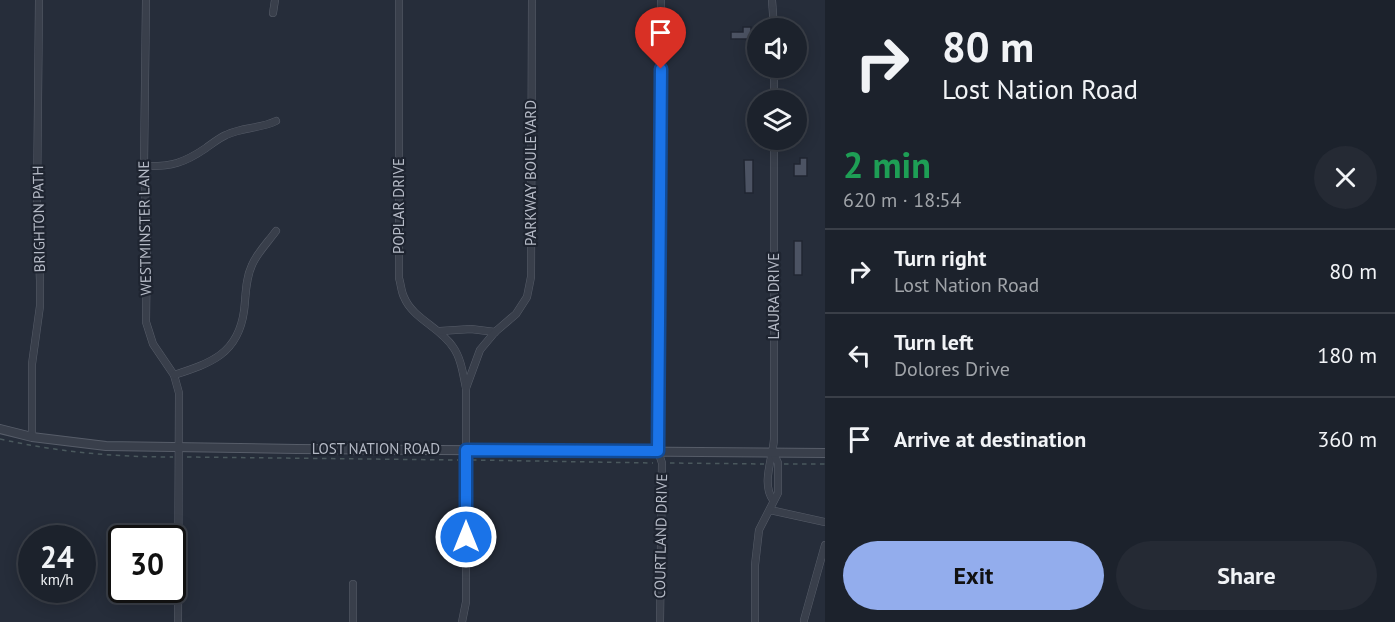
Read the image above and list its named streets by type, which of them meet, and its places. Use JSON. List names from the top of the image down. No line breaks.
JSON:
{"streets":{"street":["PARKWAY BOULEVARD","POPLAR DRIVE","BRIGHTON PATH","WESTMINSTER LANE","LAURA DRIVE","LOST NATION ROAD","COURTLAND DRIVE"]},"crossings":[["PARKWAY BOULEVARD","POPLAR DRIVE"],["PARKWAY BOULEVARD","LOST NATION ROAD"],["BRIGHTON PATH","LOST NATION ROAD"],["WESTMINSTER LANE","LOST NATION ROAD"],["LAURA DRIVE","LOST NATION ROAD"],["LOST NATION ROAD","COURTLAND DRIVE"]],"page":{"turn":["80 m","Lost Nation Road"],"heading":["2 min","620 m · 18:54"],"list":[{"name":"Turn right","note":"Lost Nation Road","value":"80 m"},{"name":"Turn left","note":"Dolores Drive","value":"180 m"},{"name":"Arrive at destination","value":"360 m"}],"speed":"24 km/h","limit":"30","buttons":["Exit","Share"]}}
